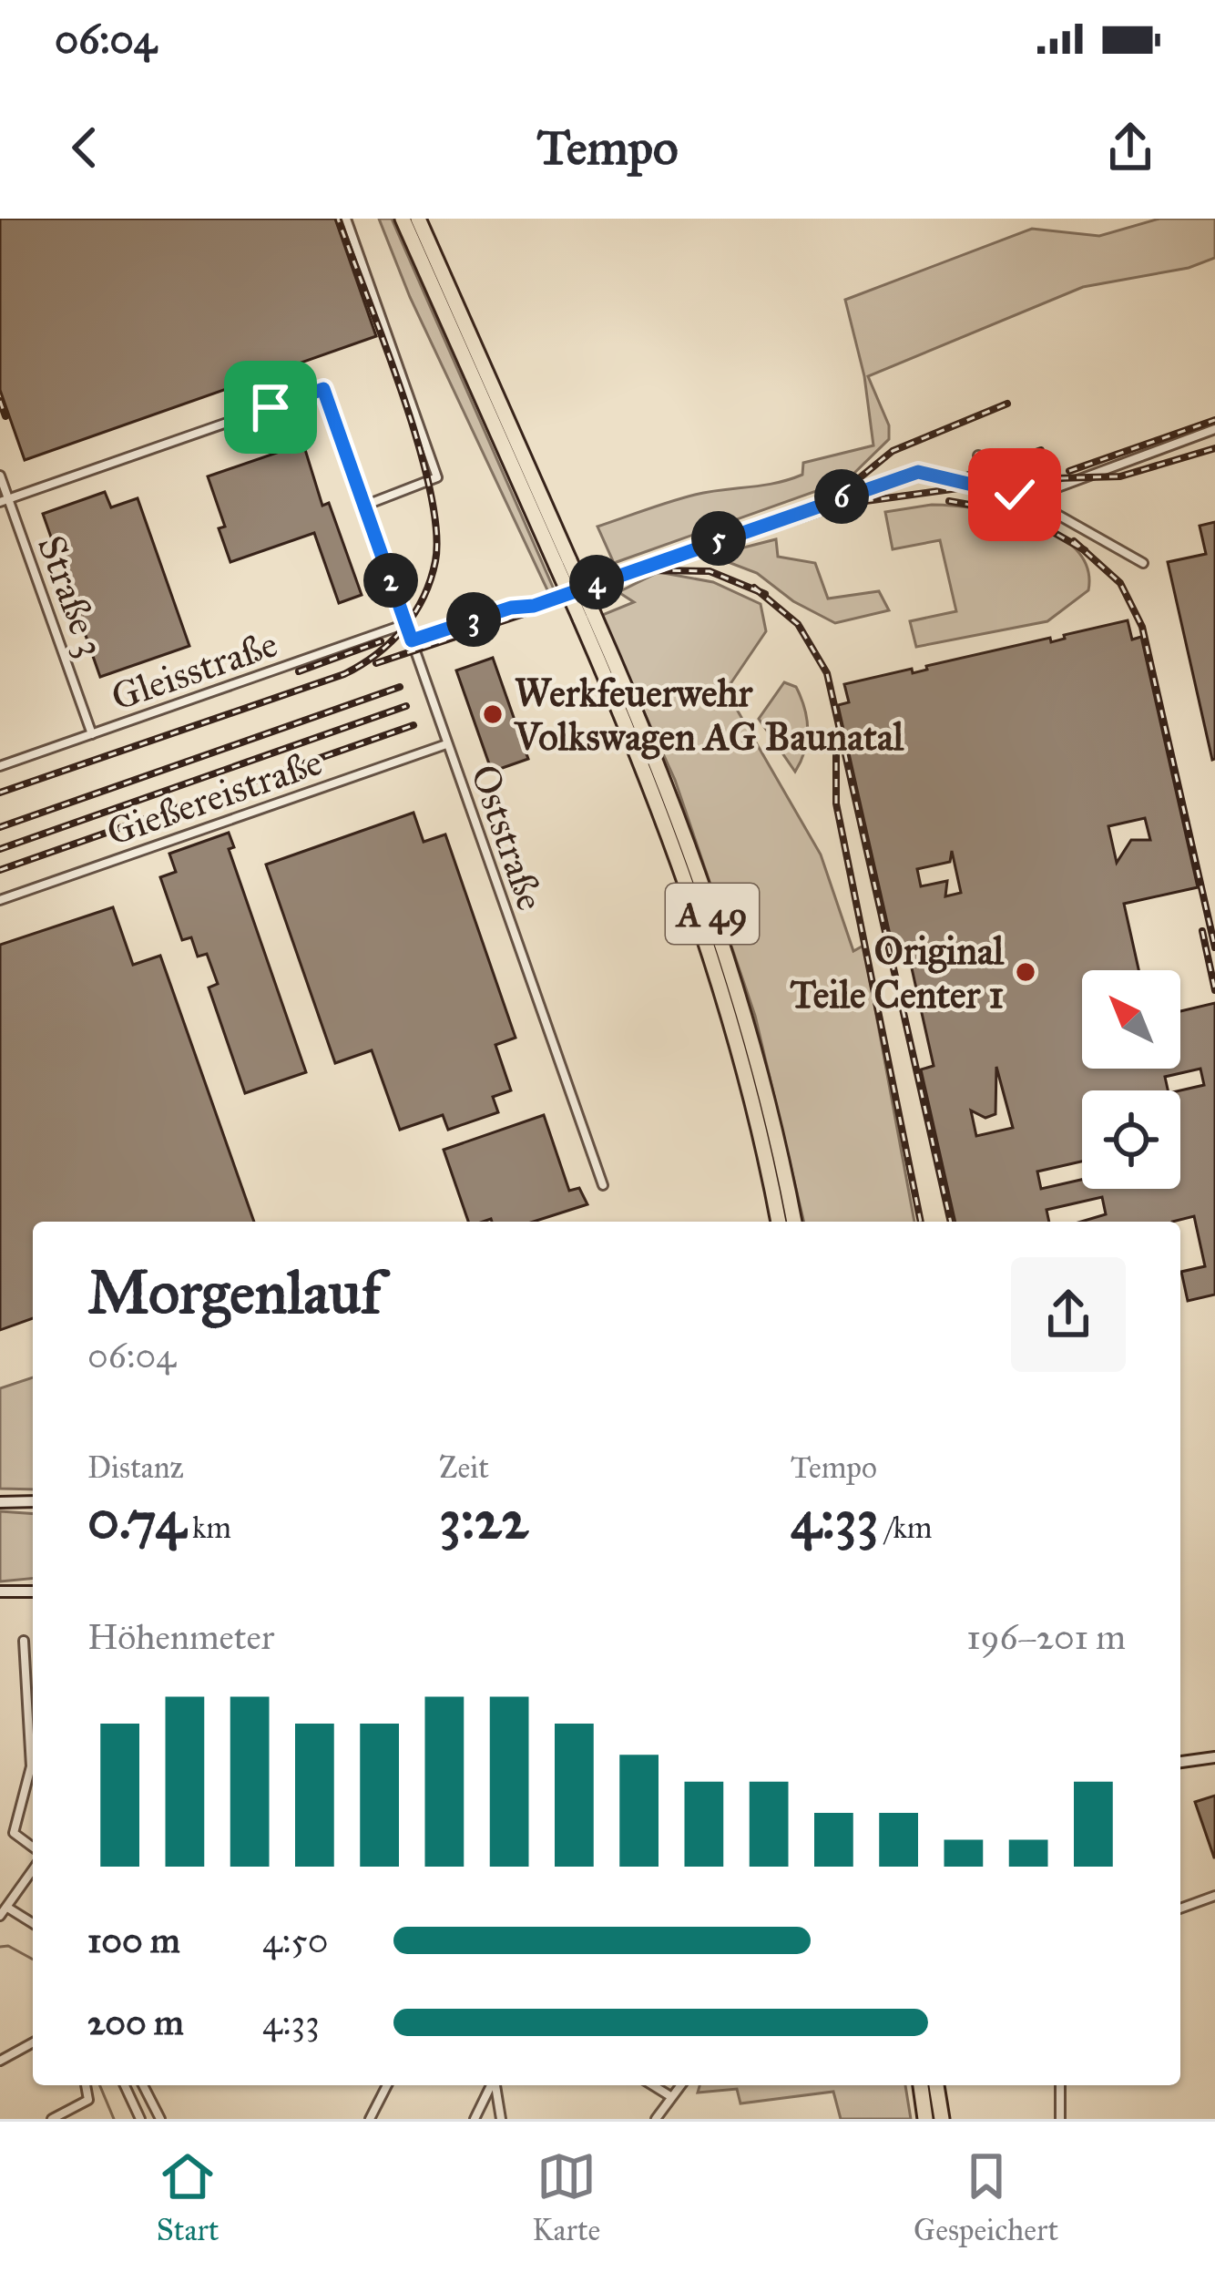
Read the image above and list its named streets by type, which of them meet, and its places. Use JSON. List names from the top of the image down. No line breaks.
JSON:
{"streets":{"highway":["A 49"],"street":["Straße 3","Gleisstraße","Gießereistraße","Oststraße"]},"crossings":[["Straße 3","Gleisstraße"],["Straße 3","Oststraße"],["Gleisstraße","Oststraße"],["Gießereistraße","Oststraße"]],"places":["Werkfeuerwehr Volkswagen AG Baunatal","Original Teile Center 1"],"north":"top left","page":{"status":"06:04","header":"Tempo","pins":["6","5","2","4","3"],"heading":["Morgenlauf","06:04"],"stats":[["Distanz","0.74 km"],["Zeit","3:22"],["Tempo","4:33 /km"]],"chart":["Höhenmeter","196–201 m"],"list":[{"name":"100 m","note":"4:50"},{"name":"200 m","note":"4:33"}],"tabs":["Start","Karte","Gespeichert"]}}
